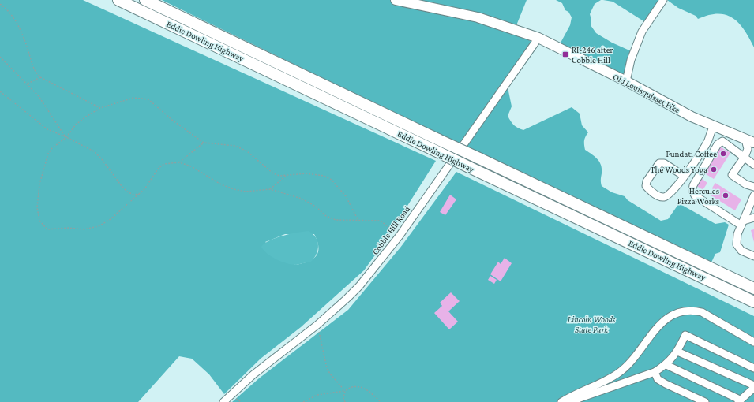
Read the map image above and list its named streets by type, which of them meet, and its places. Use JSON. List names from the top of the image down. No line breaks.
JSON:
{"streets":{"highway":["Eddie Dowling Highway"],"main road":["Old Louisquisset Pike"],"street":["Cobble Hill Road"]},"crossings":[["Old Louisquisset Pike","Cobble Hill Road"]],"parks":["Lincoln Woods State Park"],"places":{"transit":["RI-246 after Cobble Hill"],"other":["Fundati Coffee","The Woods Yoga","Hercules Pizza Works"]}}
